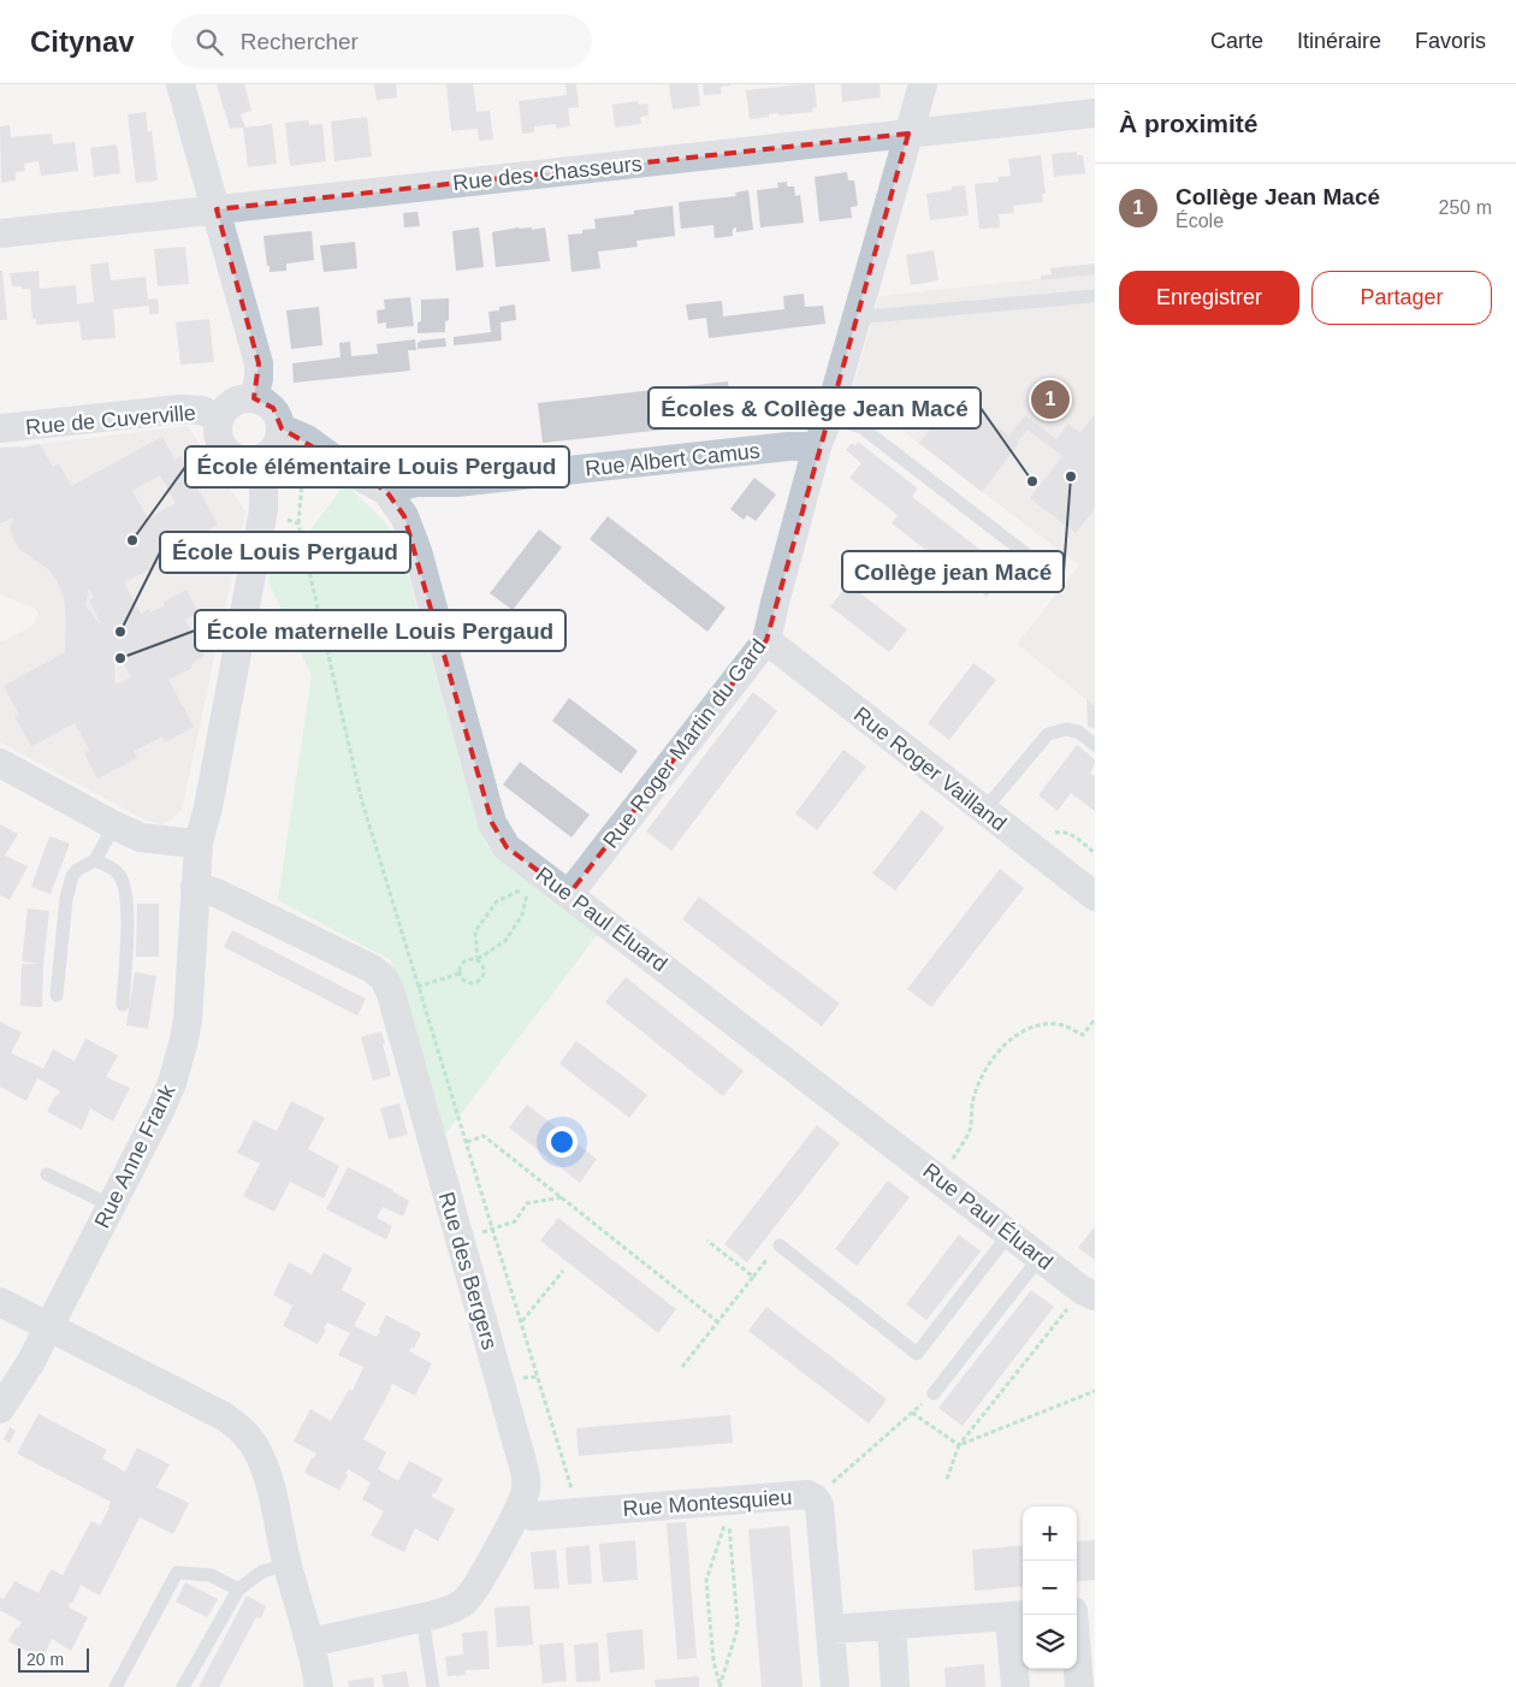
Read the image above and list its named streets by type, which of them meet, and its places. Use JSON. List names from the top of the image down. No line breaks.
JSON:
{"streets":{"street":["Rue des Chasseurs","Rue de Cuverville","Rue Albert Camus","Rue Roger Martin du Gard","Rue Roger Vailland","Rue Paul Éluard","Rue Anne Frank","Rue des Bergers","Rue Montesquieu"]},"crossings":[["Rue des Chasseurs","Rue Roger Martin du Gard"],["Rue de Cuverville","Rue Paul Éluard"],["Rue de Cuverville","Rue Anne Frank"],["Rue Albert Camus","Rue Roger Martin du Gard"],["Rue Albert Camus","Rue Paul Éluard"],["Rue Roger Martin du Gard","Rue Roger Vailland"],["Rue Roger Martin du Gard","Rue Paul Éluard"],["Rue Paul Éluard","Rue Anne Frank"],["Rue Anne Frank","Rue des Bergers"],["Rue des Bergers","Rue Montesquieu"]],"places":["Collège jean Macé","Écoles & Collège Jean Macé","École élémentaire Louis Pergaud","École Louis Pergaud","École maternelle Louis Pergaud"],"scale_bar":"20 m","page":{"header":"Citynav","search":"Rechercher","nav":["Carte","Itinéraire","Favoris"],"heading":"À proximité","list":[{"mark":"1","name":"Collège Jean Macé","note":"École","value":"250 m"}],"buttons":["Enregistrer","Partager"],"pins":"1","map_buttons":["+","−"],"scale":"20 m"}}
